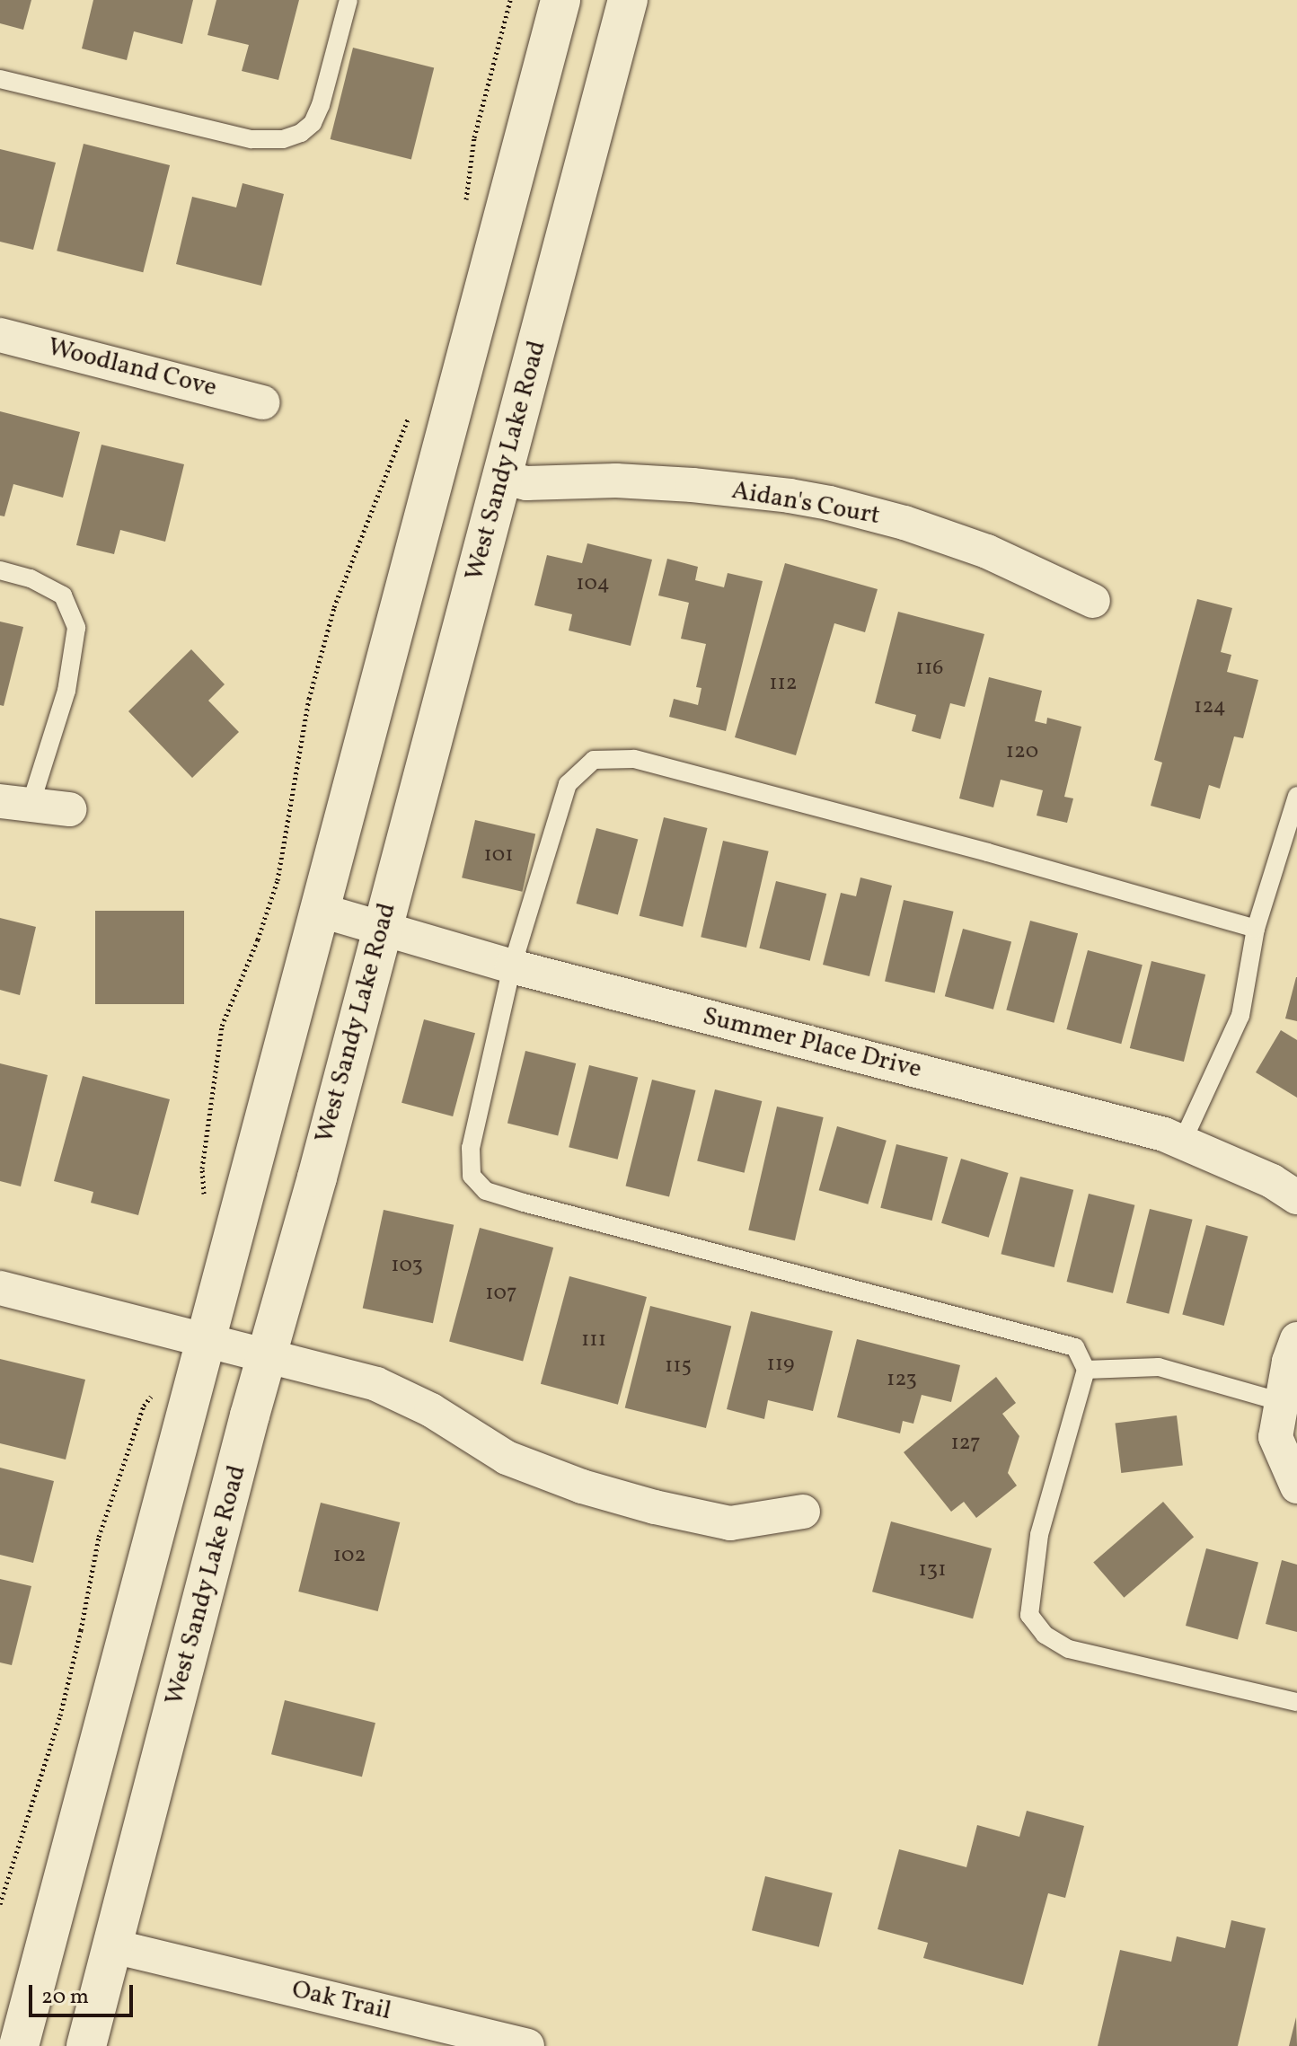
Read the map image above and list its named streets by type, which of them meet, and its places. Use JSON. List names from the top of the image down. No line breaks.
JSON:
{"streets":{"main road":["West Sandy Lake Road"],"street":["Woodland Cove","Aidan's Court","Summer Place Drive","Oak Trail"]},"crossings":[["West Sandy Lake Road","Aidan's Court"],["West Sandy Lake Road","Summer Place Drive"],["West Sandy Lake Road","Oak Trail"]],"house_numbers":["104","116","112","124","120","101","103","107","111","119","115","123","127","102","131"],"scale_bar":"20 m"}
